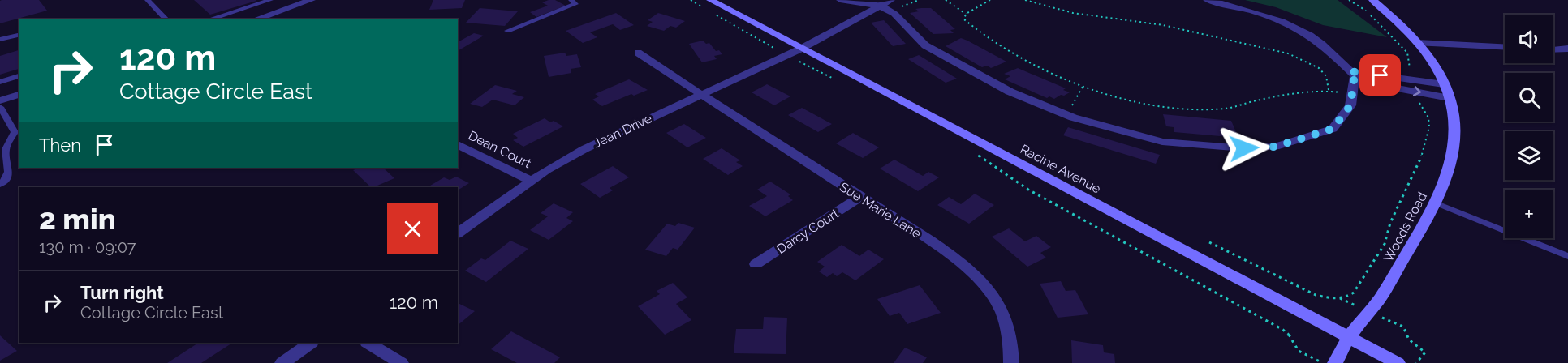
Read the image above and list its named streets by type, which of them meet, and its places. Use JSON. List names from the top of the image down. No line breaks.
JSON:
{"streets":{"main road":["Racine Avenue","Woods Road"],"street":["Jean Drive","Dean Court","Sue Marie Lane","Darcy Court"]},"crossings":[["Jean Drive","Dean Court"],["Jean Drive","Racine Avenue"],["Jean Drive","Sue Marie Lane"],["Racine Avenue","Woods Road"],["Sue Marie Lane","Darcy Court"]],"page":{"map_buttons":"+","turn":["120 m","Cottage Circle East"],"then":"Then","heading":["2 min","130 m · 09:07"],"list":[{"name":"Turn right","note":"Cottage Circle East","value":"120 m"}]}}
